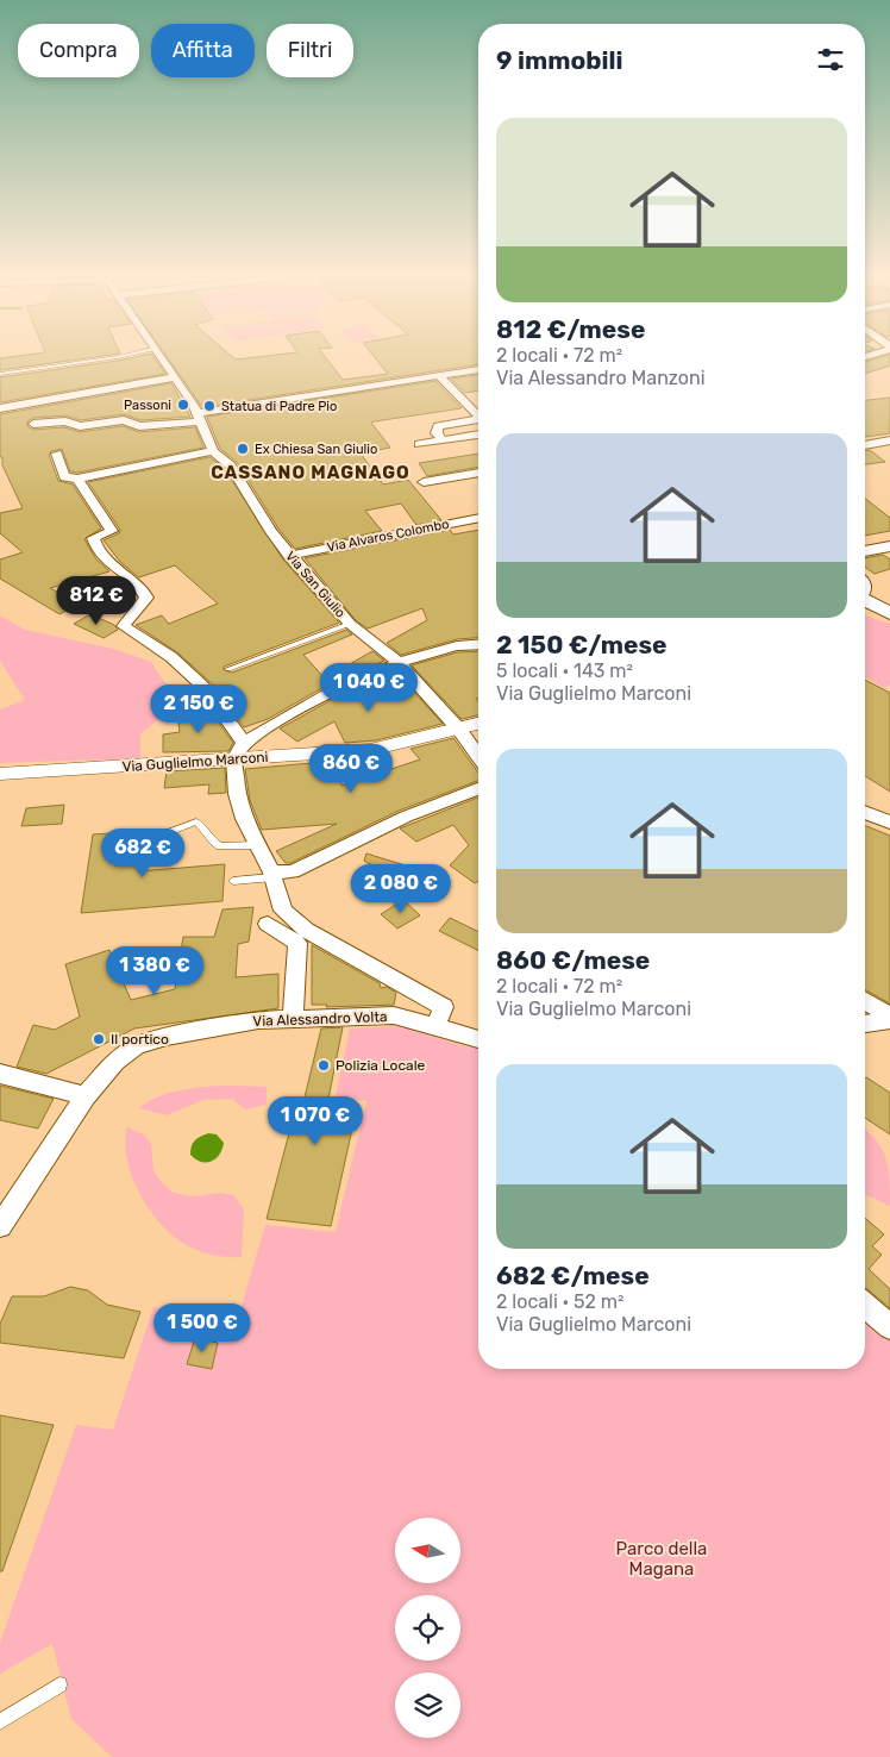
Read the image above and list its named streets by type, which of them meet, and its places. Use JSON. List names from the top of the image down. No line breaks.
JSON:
{"streets":{"street":["Via Alvaros Colombo","Via San Giulio","Via Guglielmo Marconi","Via Alessandro Volta"]},"crossings":[["Via Alvaros Colombo","Via San Giulio"],["Via San Giulio","Via Guglielmo Marconi"]],"districts":["CASSANO MAGNAGO"],"parks":["Parco della Magana"],"places":["Passoni","Statua di Padre Pio","Ex Chiesa San Giulio","Il portico","Polizia Locale"],"north":"left","page":{"chip":["Compra","Affitta","Filtri"],"heading":"9 immobili","list":[{"name":"812 €/mese","note":"2 locali · 72 m² · Via Alessandro Manzoni"},{"name":"2 150 €/mese","note":"5 locali · 143 m² · Via Guglielmo Marconi"},{"name":"860 €/mese","note":"2 locali · 72 m² · Via Guglielmo Marconi"},{"name":"682 €/mese","note":"2 locali · 52 m² · Via Guglielmo Marconi"}],"price":["812 €","1 040 €","2 150 €","860 €","682 €","2 080 €","1 380 €","1 070 €","1 500 €"]}}
